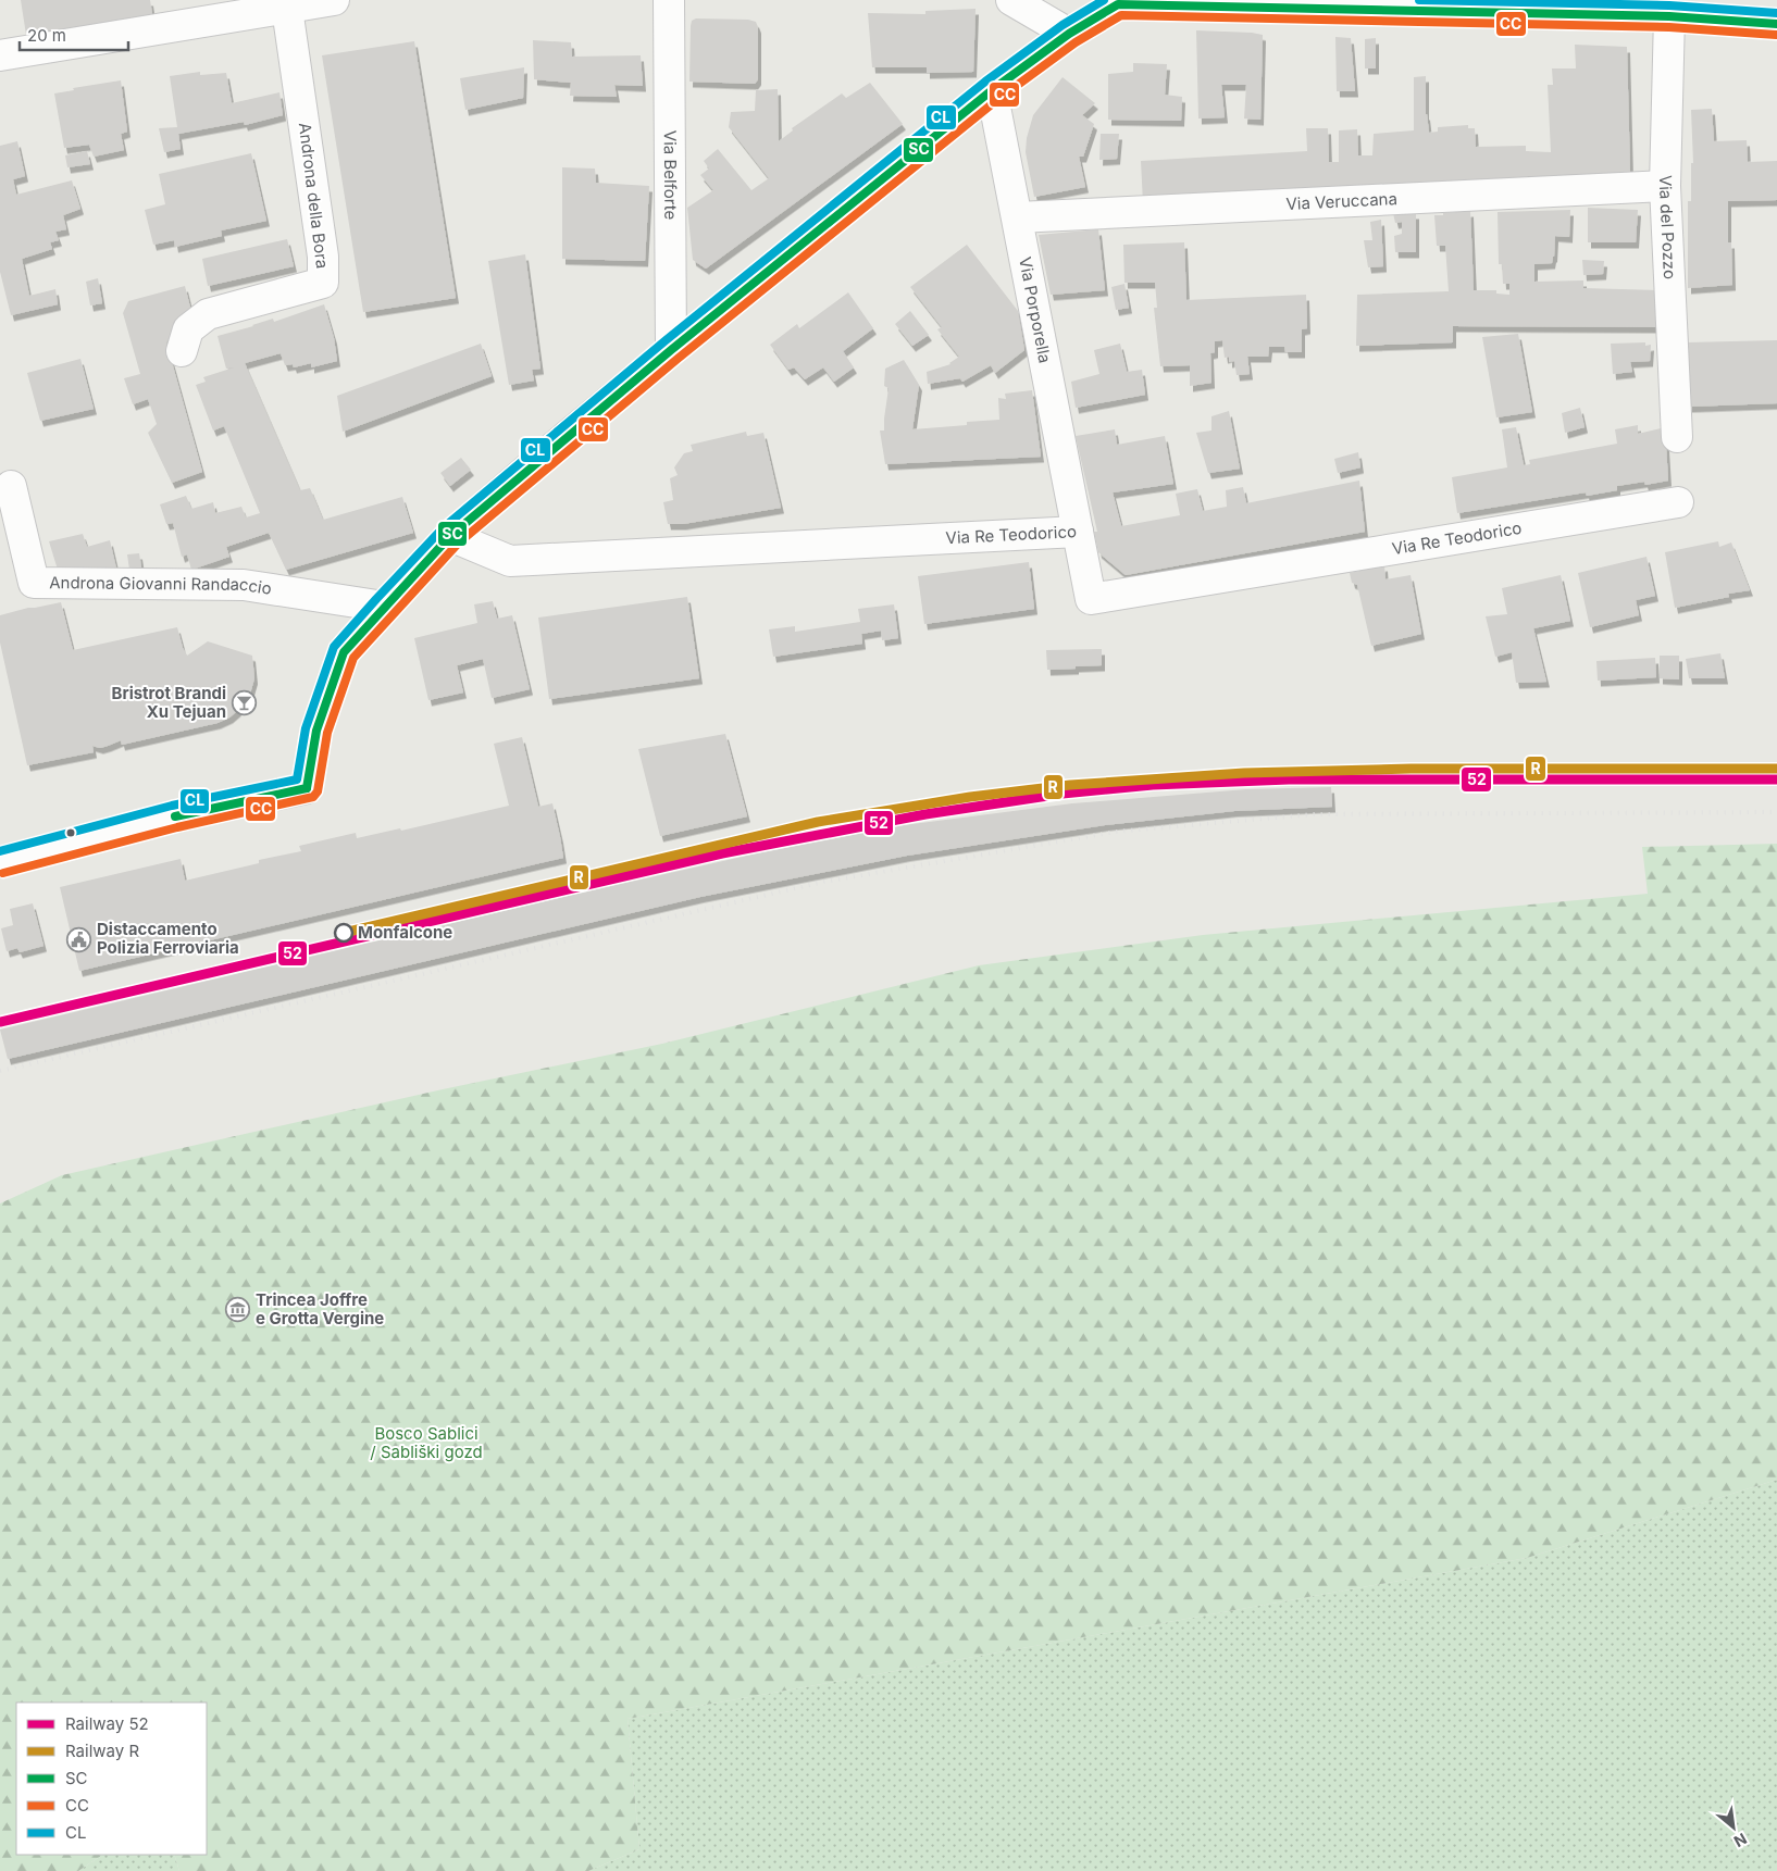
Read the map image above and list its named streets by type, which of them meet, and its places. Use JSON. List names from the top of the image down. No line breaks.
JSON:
{"streets":{"street":["Via Belforte","Androna della Bora","Via Veruccana","Via del Pozzo","Via Porporella","Via Re Teodorico","Androna Giovanni Randaccio"]},"crossings":[["Via Veruccana","Via del Pozzo"],["Via Veruccana","Via Porporella"],["Via Porporella","Via Re Teodorico"]],"parks":["Bosco Sablici / Sabliški gozd"],"places":{"bar":["Bristrot Brandi Xu Tejuan"],"other":["Monfalcone"],"public building":["Distaccamento Polizia Ferroviaria"],"museum":["Trincea Joffre e Grotta Vergine"]},"lines":["transit line CL","transit line SC","transit line CC","rail line R","rail line 52"],"legend":["Railway 52","Railway R","SC","CC","CL"],"scale_bar":"20 m","north":"bottom right"}
